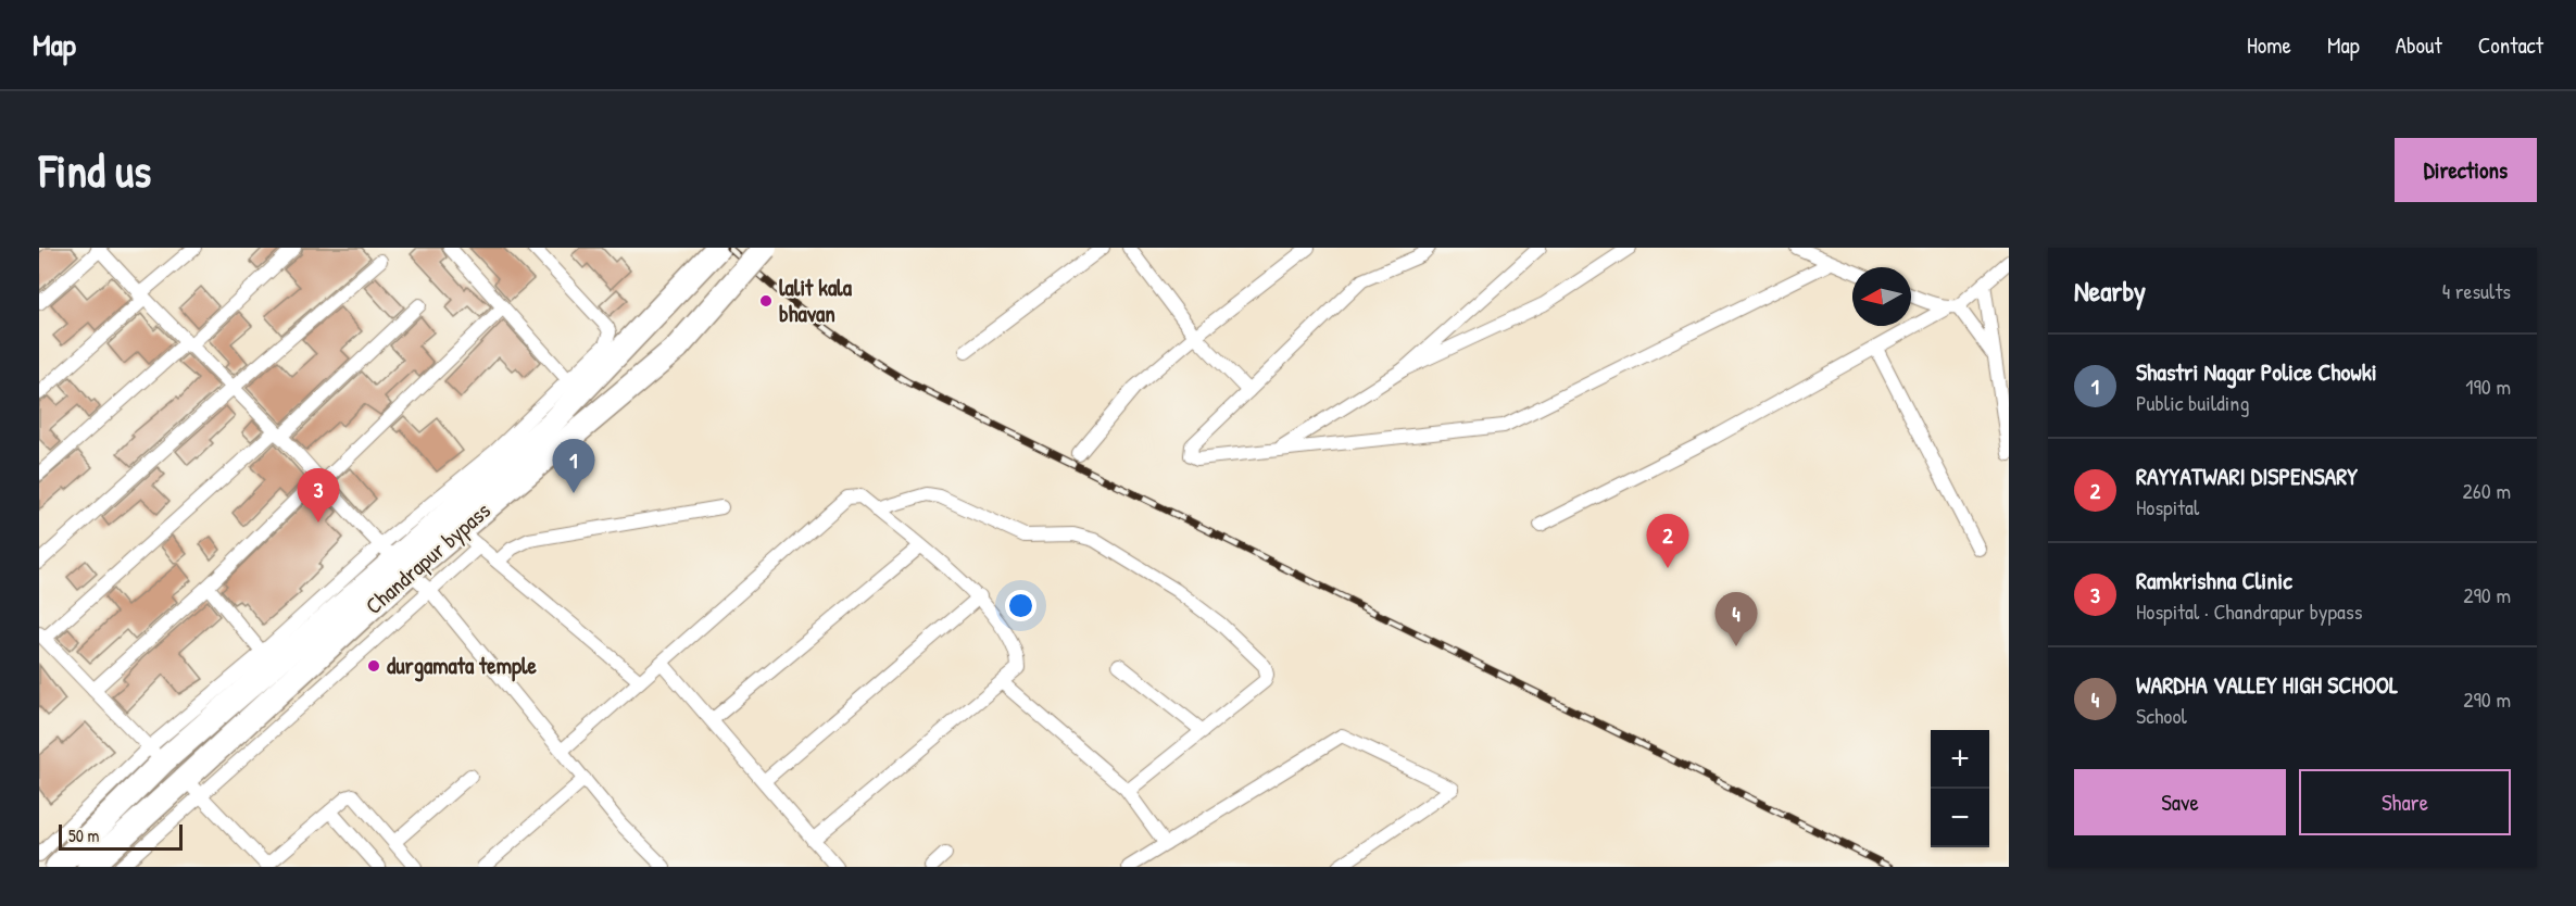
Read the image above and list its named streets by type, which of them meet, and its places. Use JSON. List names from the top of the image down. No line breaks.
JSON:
{"streets":{"highway":["Chandrapur bypass"]},"places":["lalit kala bhavan","durgamata temple"],"scale_bar":"50 m","north":"left","page":{"header":"Map","nav":["Home","Map","About","Contact"],"buttons":["Directions",["Save","Share"]],"title":"Find us","heading":["Nearby","4 results"],"list":[{"mark":"1","name":"Shastri Nagar Police Chowki","note":"Public building","value":"190 m"},{"mark":"2","name":"RAYYATWARI DISPENSARY","note":"Hospital","value":"260 m"},{"mark":"3","name":"Ramkrishna Clinic","note":"Hospital · Chandrapur bypass","value":"290 m"},{"mark":"4","name":"WARDHA VALLEY HIGH SCHOOL","note":"School","value":"290 m"}],"pins":["1","3","2","4"],"map_buttons":["+","−"],"scale":"50 m"}}
